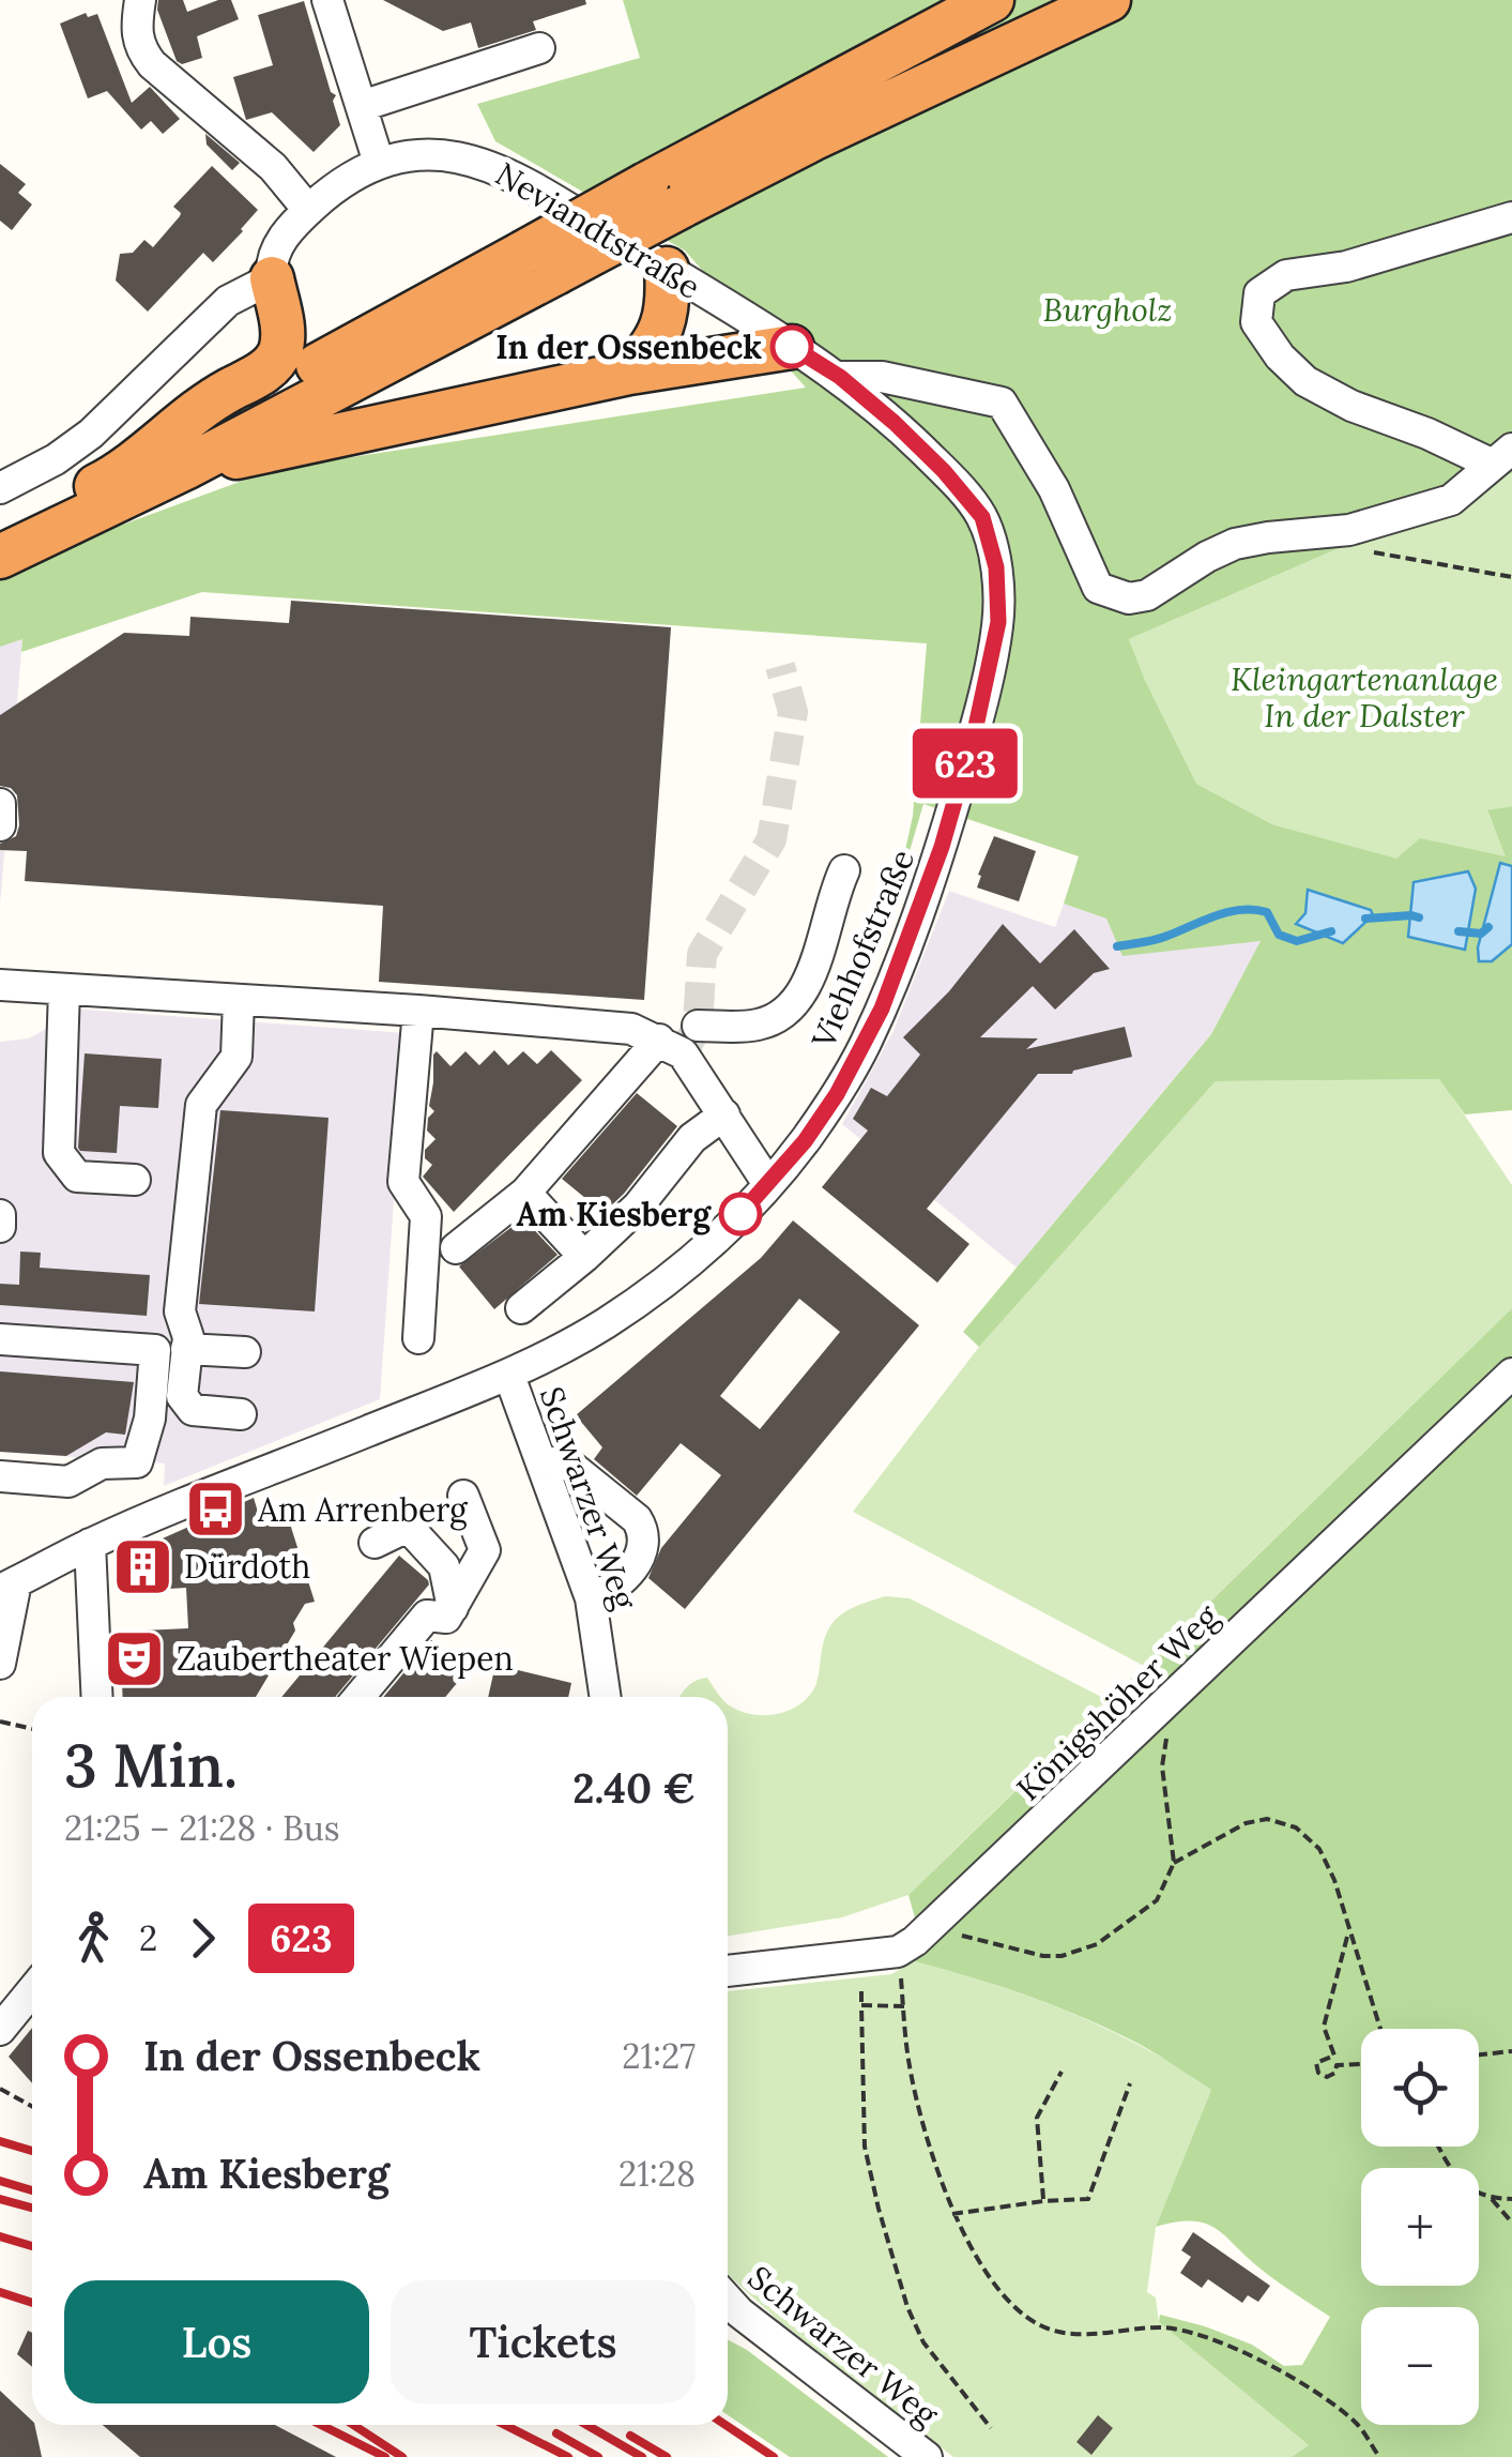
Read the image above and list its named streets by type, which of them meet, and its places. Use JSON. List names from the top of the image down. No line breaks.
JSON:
{"streets":{"street":["Neviandtstraße","Viehhofstraße","Schwarzer Weg","Königshöher Weg"]},"crossings":[["Neviandtstraße","Viehhofstraße"],["Viehhofstraße","Schwarzer Weg"]],"parks":["Burgholz","Kleingartenanlage In der Dalster"],"places":{"other":["In der Ossenbeck","Am Kiesberg"],"bus stop":["Am Arrenberg"],"building":["Dürdoth"],"theatre":["Zaubertheater Wiepen"]},"lines":["bus line 623"],"page":{"on_map":"623","heading":["3 Min.","21:25 – 21:28 · Bus","2.40 €"],"legs":["2","623"],"list":[{"name":"In der Ossenbeck","value":"21:27"},{"name":"Am Kiesberg","value":"21:28"}],"map_buttons":["+","−"],"buttons":["Los","Tickets"]}}
